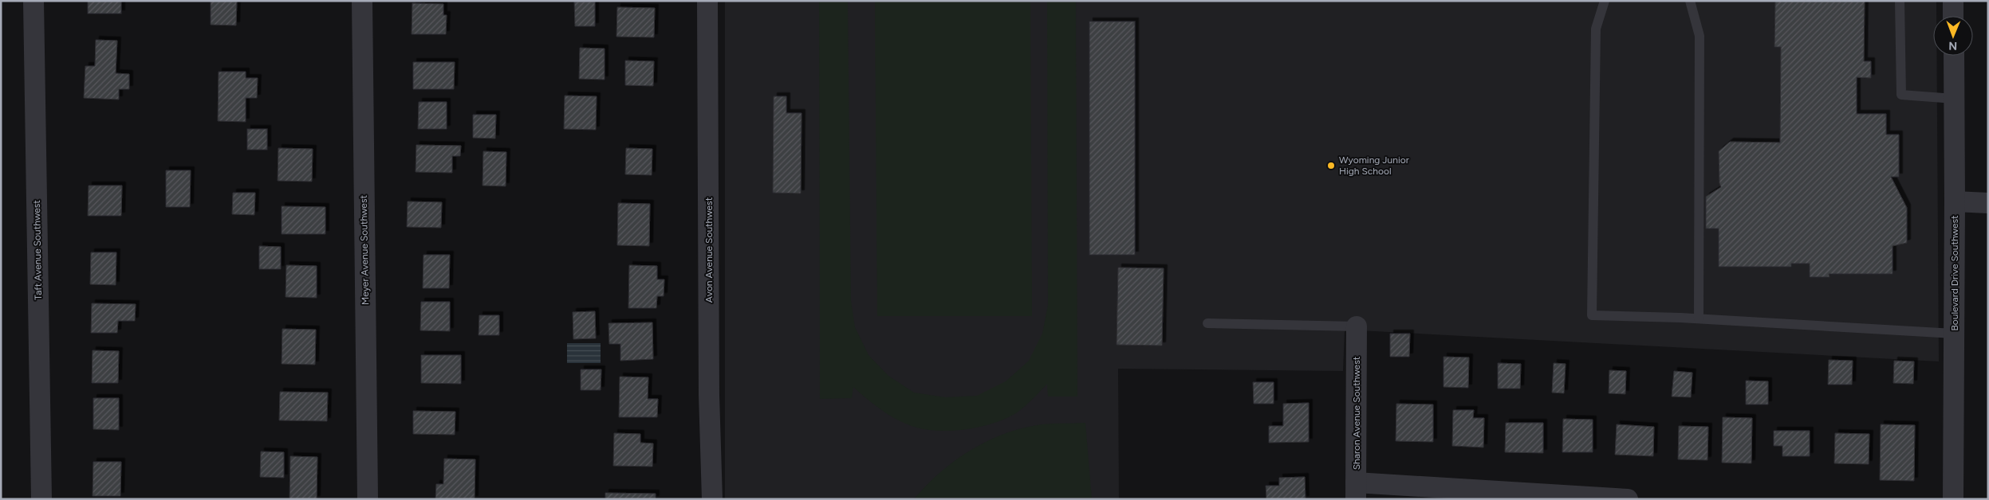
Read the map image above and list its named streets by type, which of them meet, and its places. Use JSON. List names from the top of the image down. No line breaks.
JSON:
{"streets":{"street":["Taft Avenue Southwest","Meyer Avenue Southwest","Avon Avenue Southwest","Boulevard Drive Southwest","Sharon Avenue Southwest"]},"places":["Wyoming Junior High School"],"north":"bottom"}
